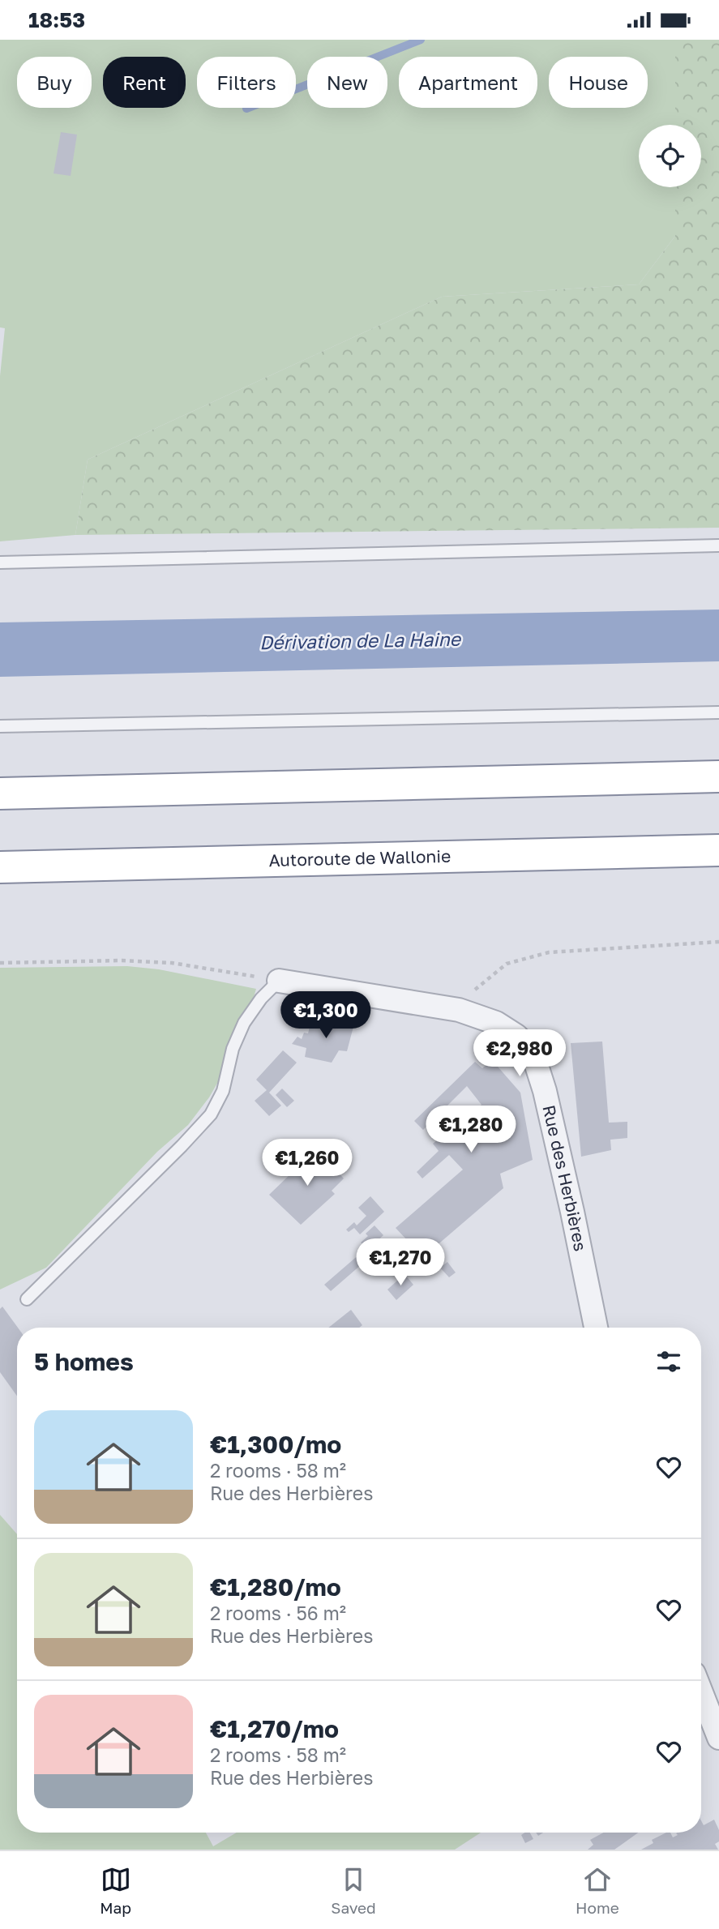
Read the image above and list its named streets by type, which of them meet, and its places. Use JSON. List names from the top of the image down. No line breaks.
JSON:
{"streets":{"highway":["Autoroute de Wallonie"],"street":["Rue des Herbières"]},"water":["Dérivation de La Haine"],"page":{"status":"18:53","chip":["Buy","Rent","Filters","New","Apartment","House"],"price":["€1,300","€2,980","€1,280","€1,260","€1,270"],"heading":"5 homes","list":[{"name":"€1,300/mo","note":"2 rooms · 58 m² · Rue des Herbières"},{"name":"€1,280/mo","note":"2 rooms · 56 m² · Rue des Herbières"},{"name":"€1,270/mo","note":"2 rooms · 58 m² · Rue des Herbières"}],"tabs":["Map","Saved","Home"]}}
